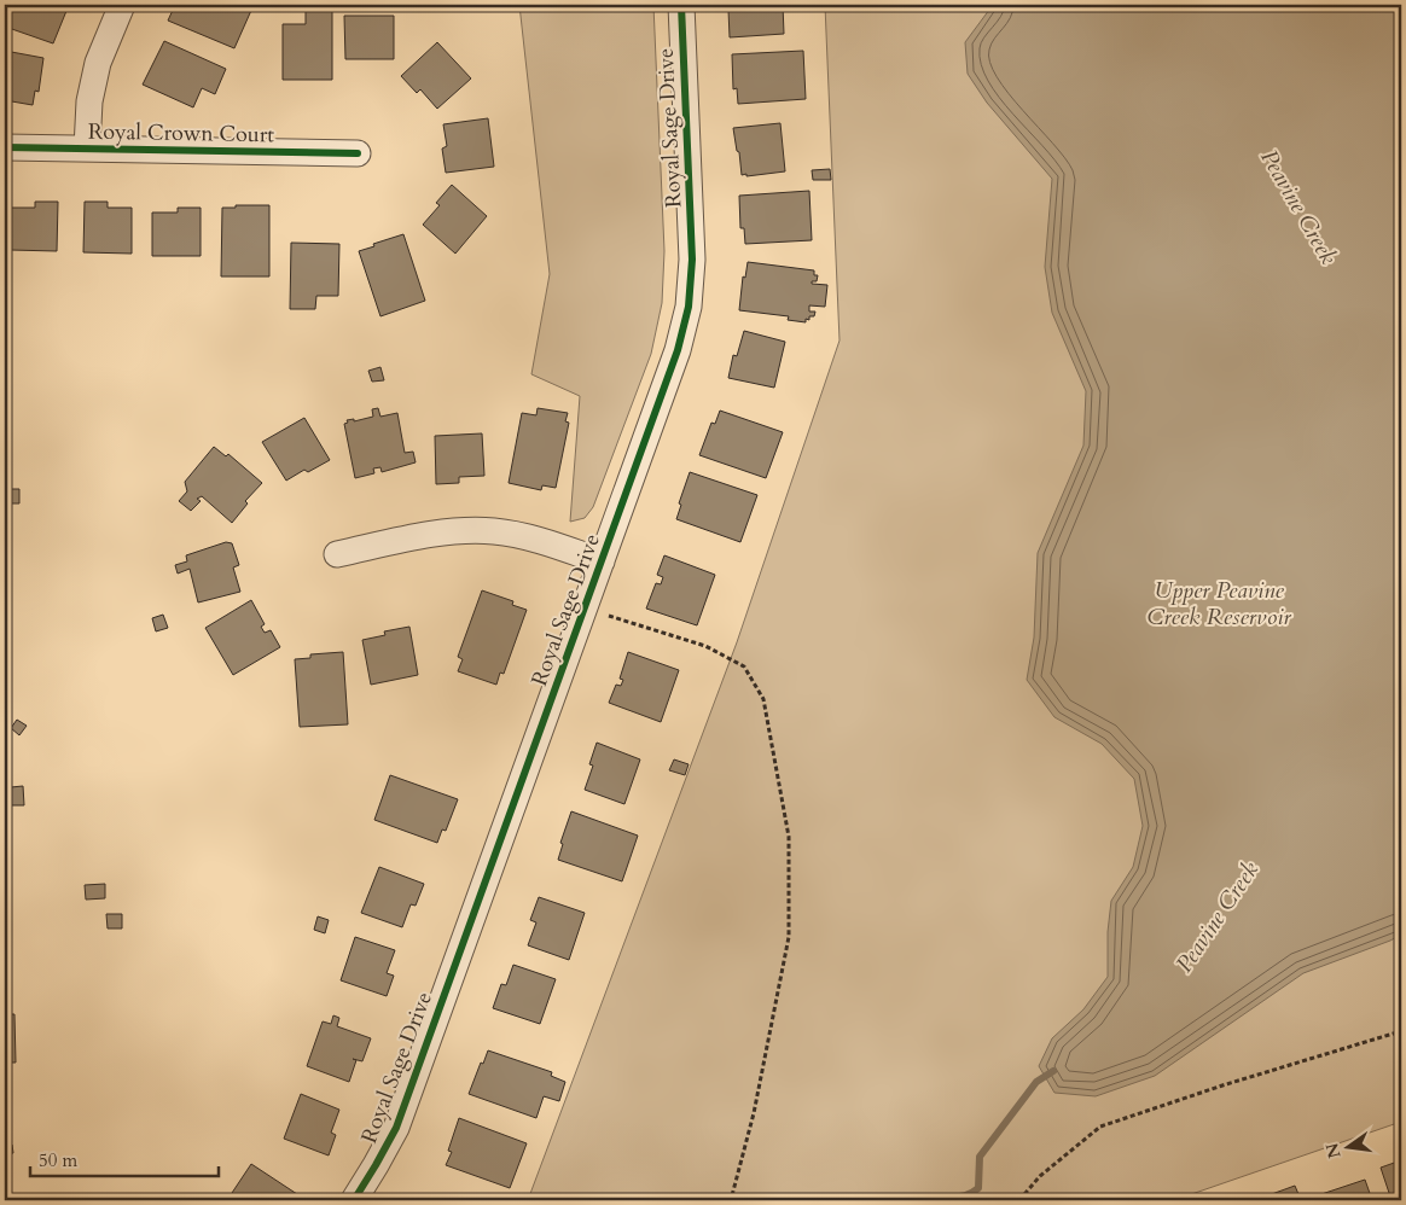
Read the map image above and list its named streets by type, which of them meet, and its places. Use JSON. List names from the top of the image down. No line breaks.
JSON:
{"streets":{"street":["Royal Sage Drive","Royal Crown Court"]},"water":["Peavine Creek","Upper Peavine Creek Reservoir"],"scale_bar":"50 m","north":"left"}
